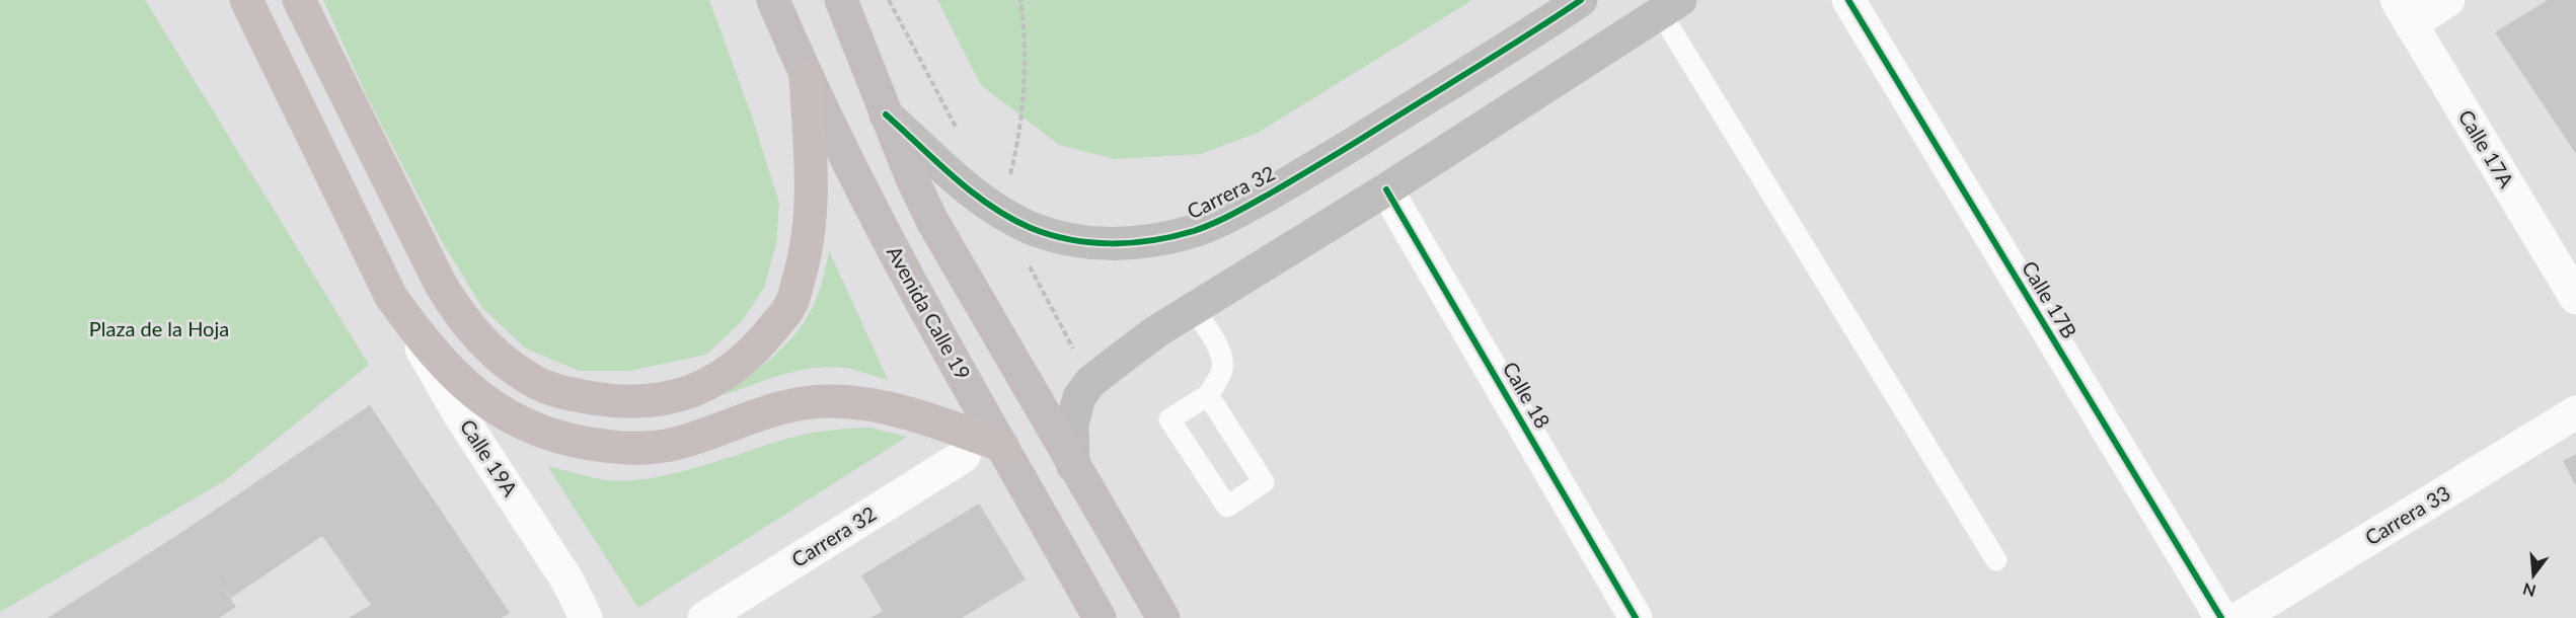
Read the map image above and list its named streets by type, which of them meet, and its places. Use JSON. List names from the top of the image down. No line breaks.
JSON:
{"streets":{"main road":["Avenida Calle 19"],"street":["Calle 17A","Carrera 32","Calle 17B","Calle 18","Calle 19A","Carrera 33"]},"parks":["Plaza de la Hoja"],"north":"bottom"}
